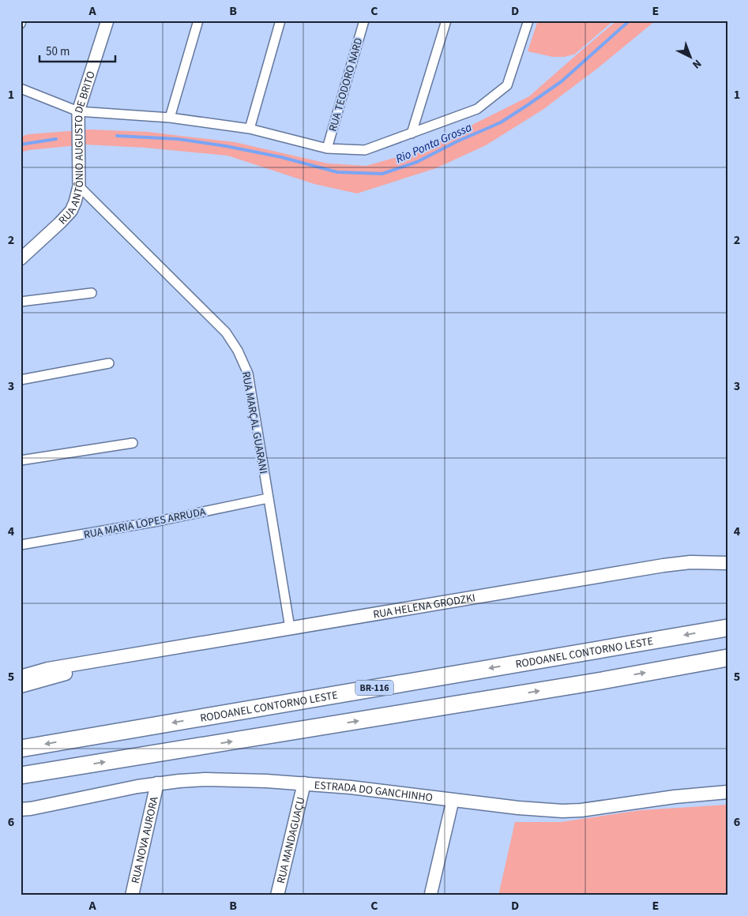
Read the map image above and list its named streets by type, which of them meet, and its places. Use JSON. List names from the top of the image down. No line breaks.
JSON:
{"streets":{"highway":["RODOANEL CONTORNO LESTE","BR-116"],"main road":["RUA HELENA GRODZKI","ESTRADA DO GANCHINHO","RUA NOVA AURORA","RUA MANDAGUAÇU"],"street":["RUA TEODORO NARD","RUA ANTÔNIO AUGUSTO DE BRITO","RUA MARÇAL GUARANI","RUA MARIA LOPES ARRUDA"]},"crossings":[["RUA ANTÔNIO AUGUSTO DE BRITO","RUA MARÇAL GUARANI"],["RUA MARÇAL GUARANI","RUA MARIA LOPES ARRUDA"],["RUA MARÇAL GUARANI","RUA HELENA GRODZKI"],["ESTRADA DO GANCHINHO","RUA NOVA AURORA"],["ESTRADA DO GANCHINHO","RUA MANDAGUAÇU"]],"water":["Rio Ponta Grossa"],"scale_bar":"50 m","north":"bottom right","grid":{"columns":["A","B","C","D","E"],"rows":["1","2","3","4","5","6"]}}
